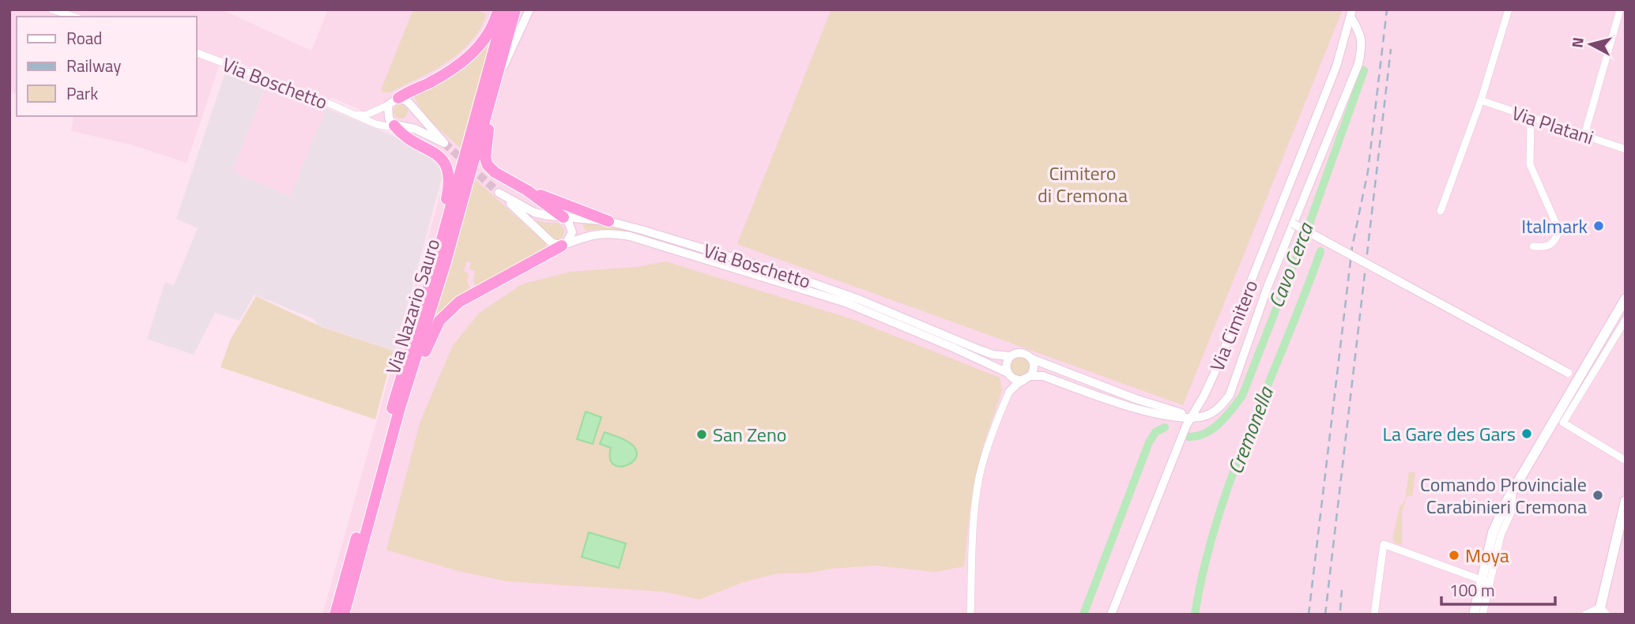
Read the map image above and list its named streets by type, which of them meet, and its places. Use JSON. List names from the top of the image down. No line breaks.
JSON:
{"streets":{"highway":["Via Nazario Sauro"],"street":["Via Boschetto","Via Platani","Via Cimitero"]},"crossings":[["Via Boschetto","Via Cimitero"]],"water":["Cavo Cerca","Cremonella"],"parks":["Cimitero di Cremona"],"places":["Italmark","La Gare des Gars","San Zeno","Comando Provinciale Carabinieri Cremona","Moya"],"legend":["Road","Railway","Park"],"scale_bar":"100 m","north":"left"}
